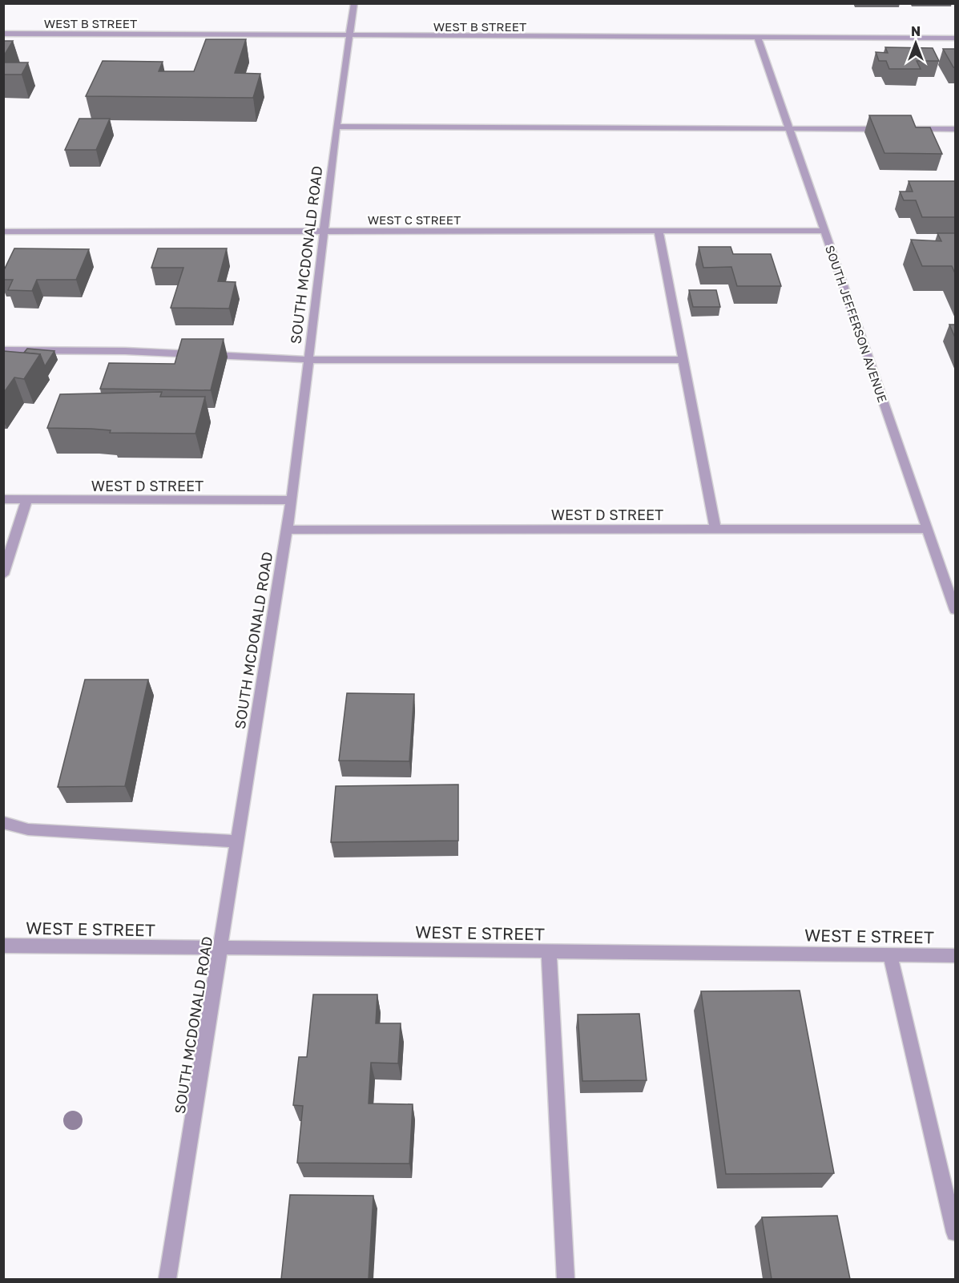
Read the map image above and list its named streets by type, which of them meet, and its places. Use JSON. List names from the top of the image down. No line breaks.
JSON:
{"streets":{"street":["WEST B STREET","WEST C STREET","SOUTH MCDONALD ROAD","SOUTH JEFFERSON AVENUE","WEST D STREET","WEST E STREET"]},"crossings":[["WEST B STREET","SOUTH MCDONALD ROAD"],["WEST B STREET","SOUTH JEFFERSON AVENUE"],["WEST C STREET","SOUTH MCDONALD ROAD"],["WEST C STREET","SOUTH JEFFERSON AVENUE"],["SOUTH MCDONALD ROAD","WEST D STREET"],["SOUTH MCDONALD ROAD","WEST E STREET"],["SOUTH JEFFERSON AVENUE","WEST D STREET"]],"north":"top"}
